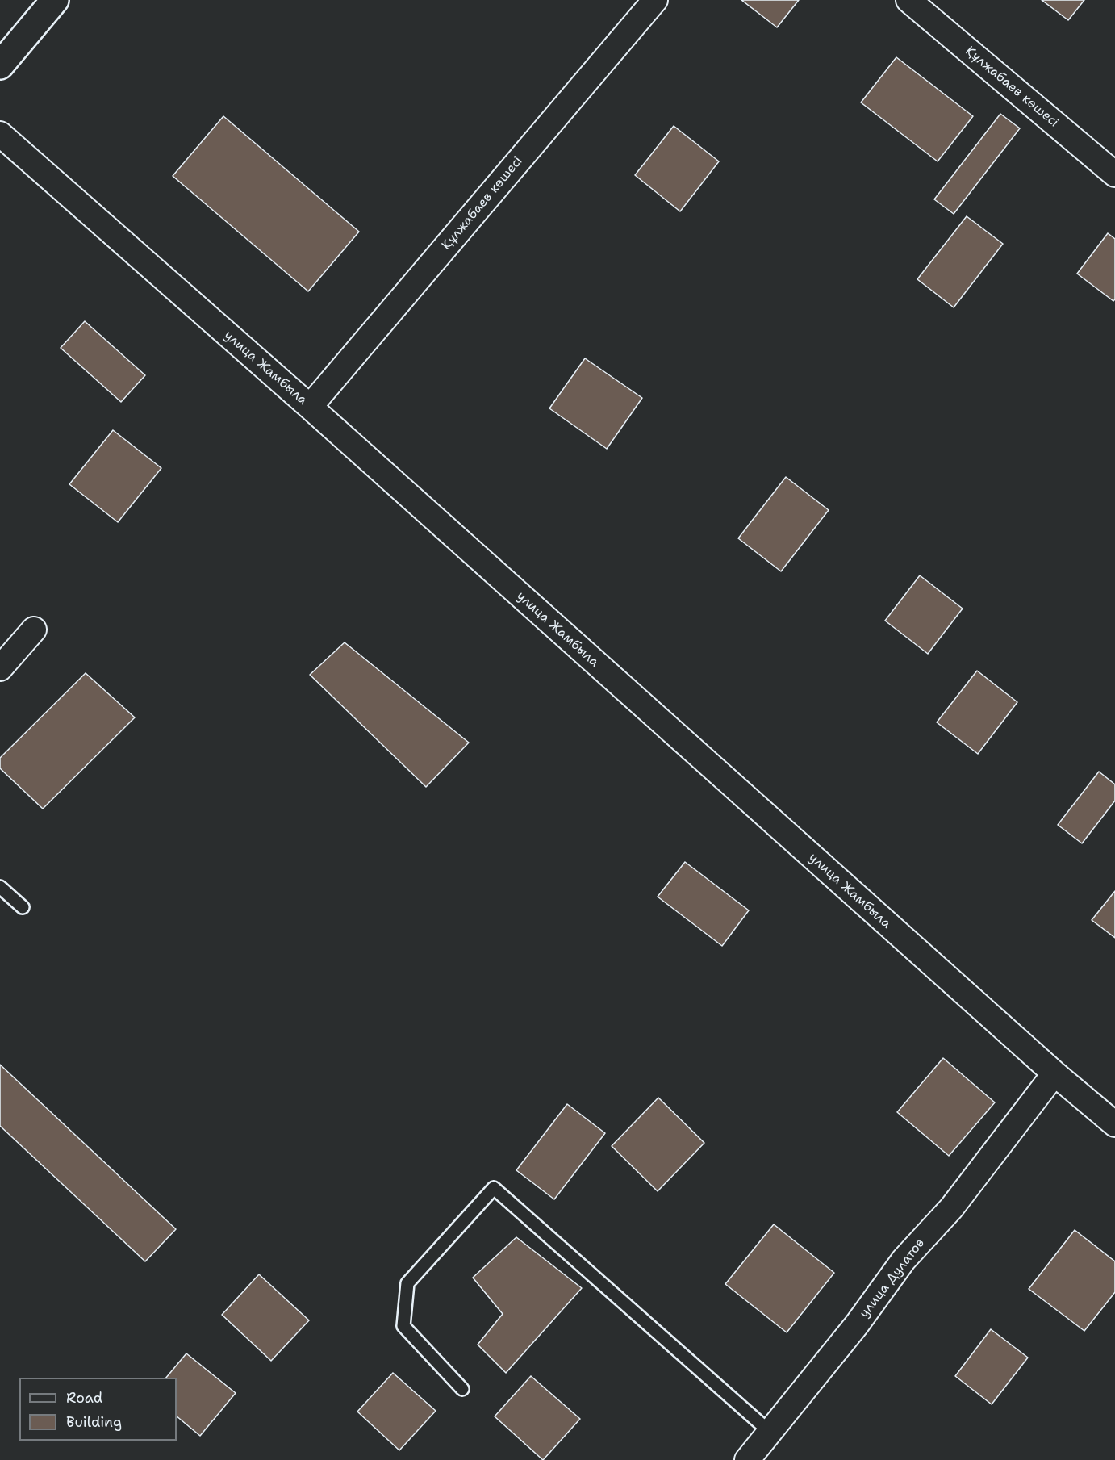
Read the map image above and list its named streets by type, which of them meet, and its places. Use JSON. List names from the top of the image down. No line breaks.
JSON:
{"streets":{"street":["Құлжабаев көшесі","улица Жамбыла","улица Дулатов"]},"crossings":[["Құлжабаев көшесі","улица Жамбыла"],["улица Жамбыла","улица Дулатов"]],"legend":["Road","Building"]}
